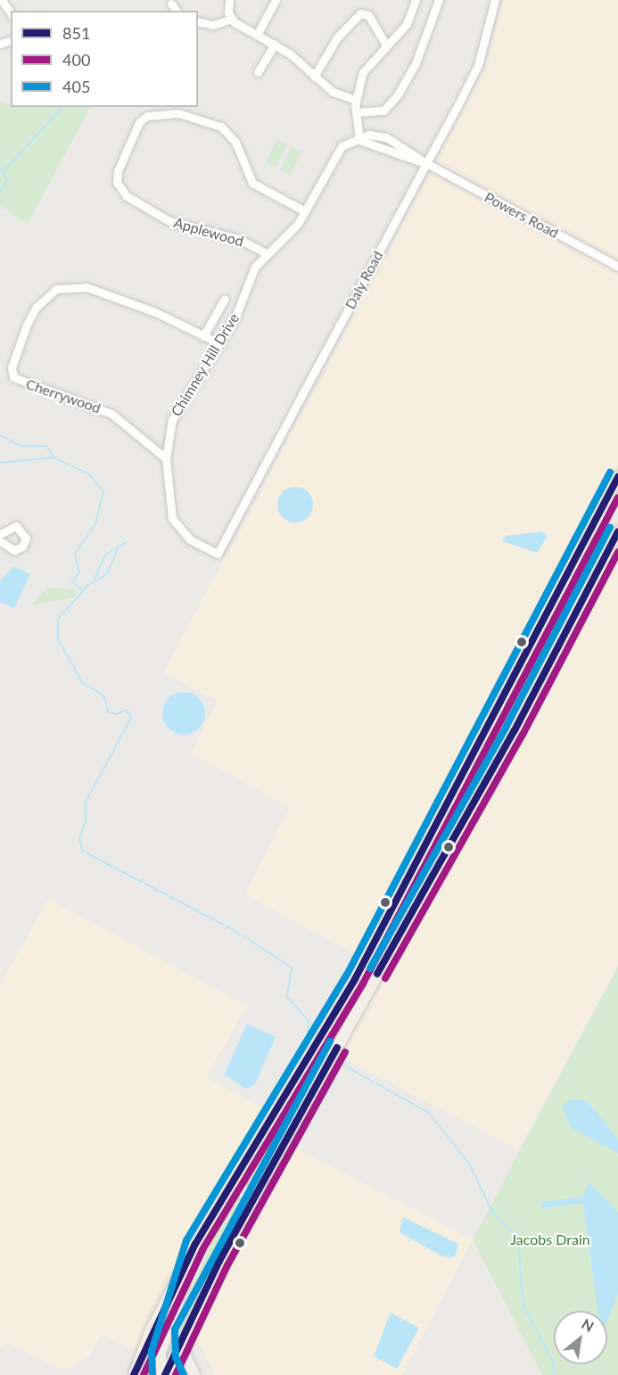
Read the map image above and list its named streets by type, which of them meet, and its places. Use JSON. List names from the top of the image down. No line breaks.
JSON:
{"streets":{"street":["Powers Road","Applewood","Daly Road","Chimney Hill Drive","Cherrywood"]},"crossings":[["Powers Road","Daly Road"],["Applewood","Chimney Hill Drive"],["Daly Road","Chimney Hill Drive"],["Chimney Hill Drive","Cherrywood"]],"parks":["Jacobs Drain"],"lines":["transit line 405","transit line 851","transit line 400"],"legend":["851","400","405"],"north":"top right"}
